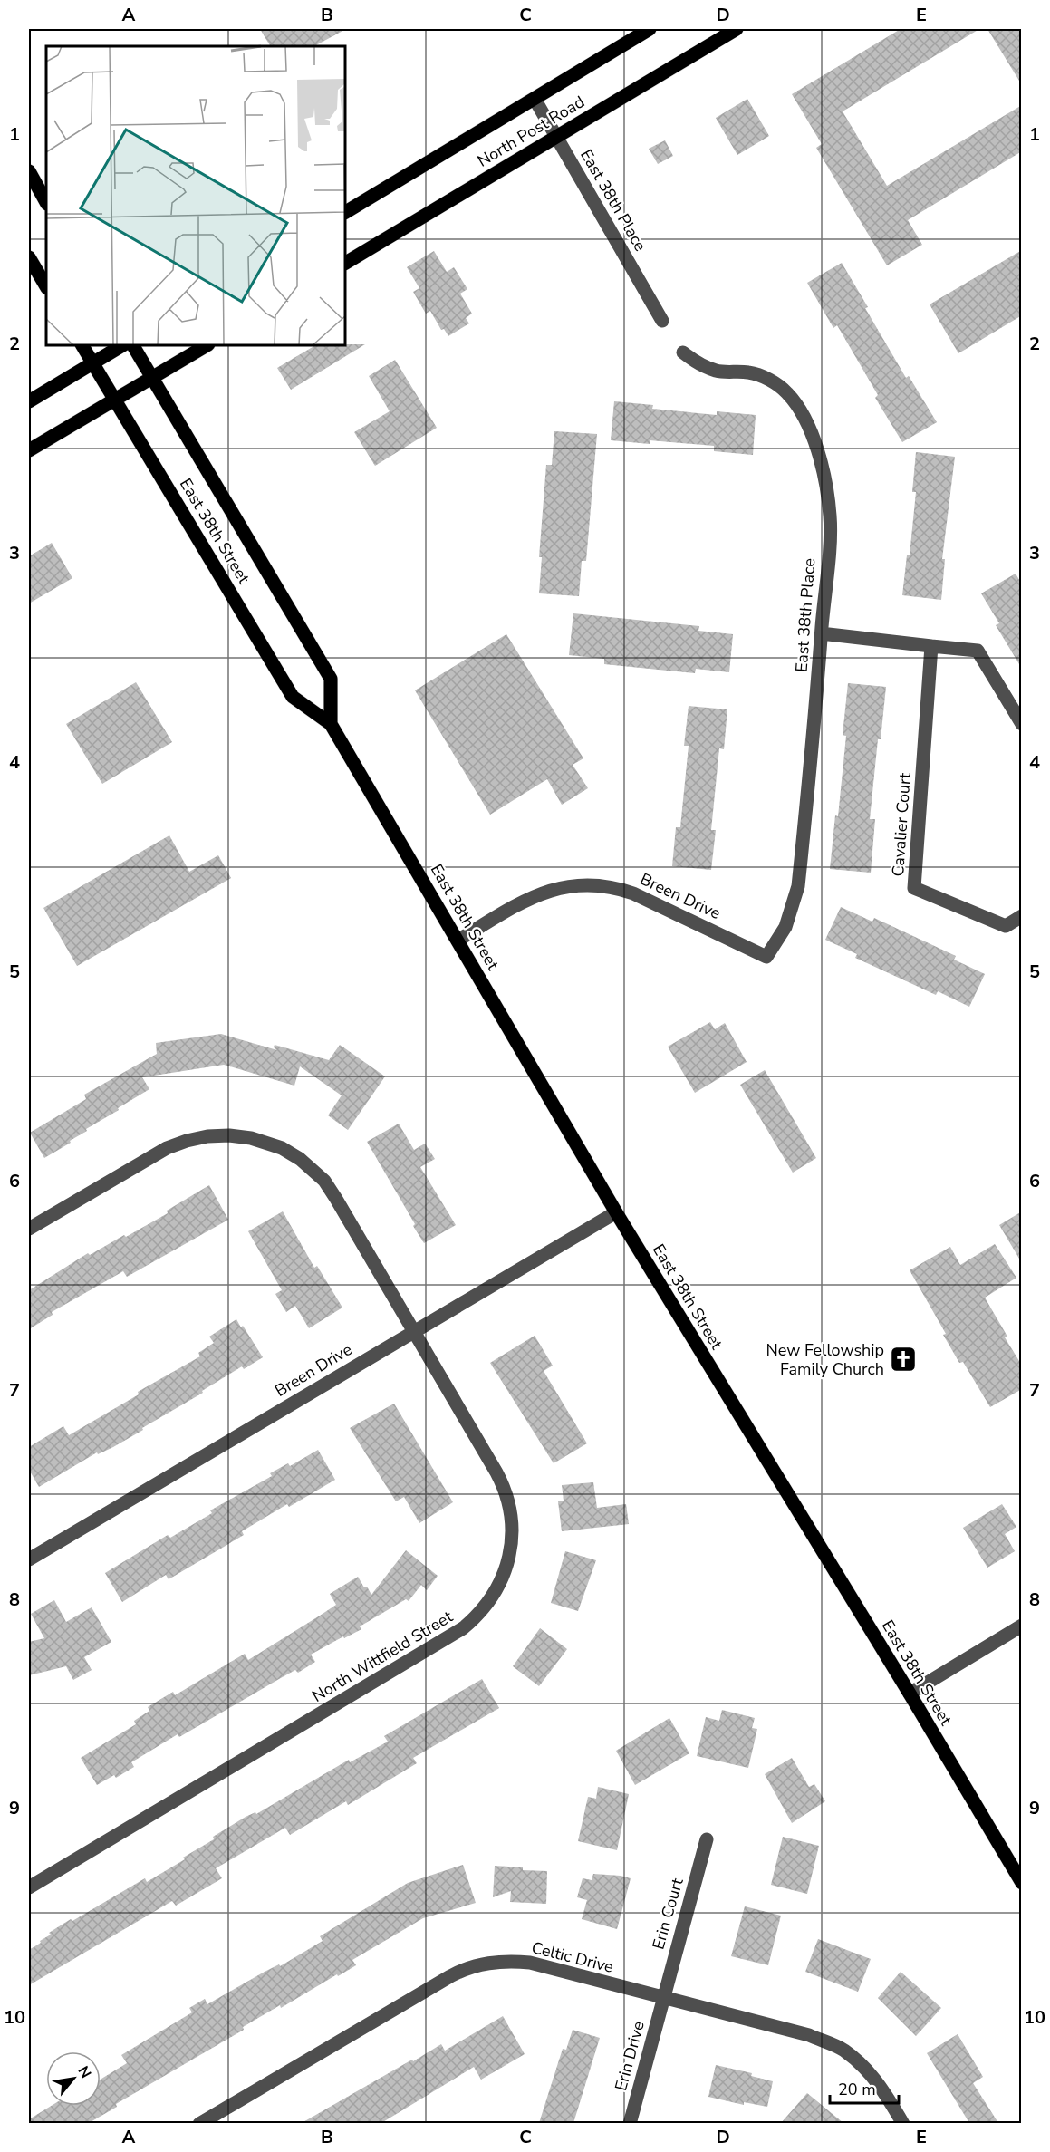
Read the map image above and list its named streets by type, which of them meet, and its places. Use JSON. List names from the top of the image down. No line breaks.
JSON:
{"streets":{"main road":["North Post Road","East 38th Street"],"street":["East 38th Place","Cavalier Court","Breen Drive","North Wittfield Street","Erin Court","Celtic Drive","Erin Drive"]},"crossings":[["North Post Road","East 38th Place"],["East 38th Place","Breen Drive"],["East 38th Street","Breen Drive"],["Breen Drive","North Wittfield Street"],["Erin Court","Celtic Drive"],["Erin Court","Erin Drive"],["Celtic Drive","Erin Drive"]],"places":{"church":["New Fellowship Family Church"]},"scale_bar":"20 m","north":"top right","grid":{"columns":["A","B","C","D","E"],"rows":["1","2","3","4","5","6","7","8","9","10"]}}
